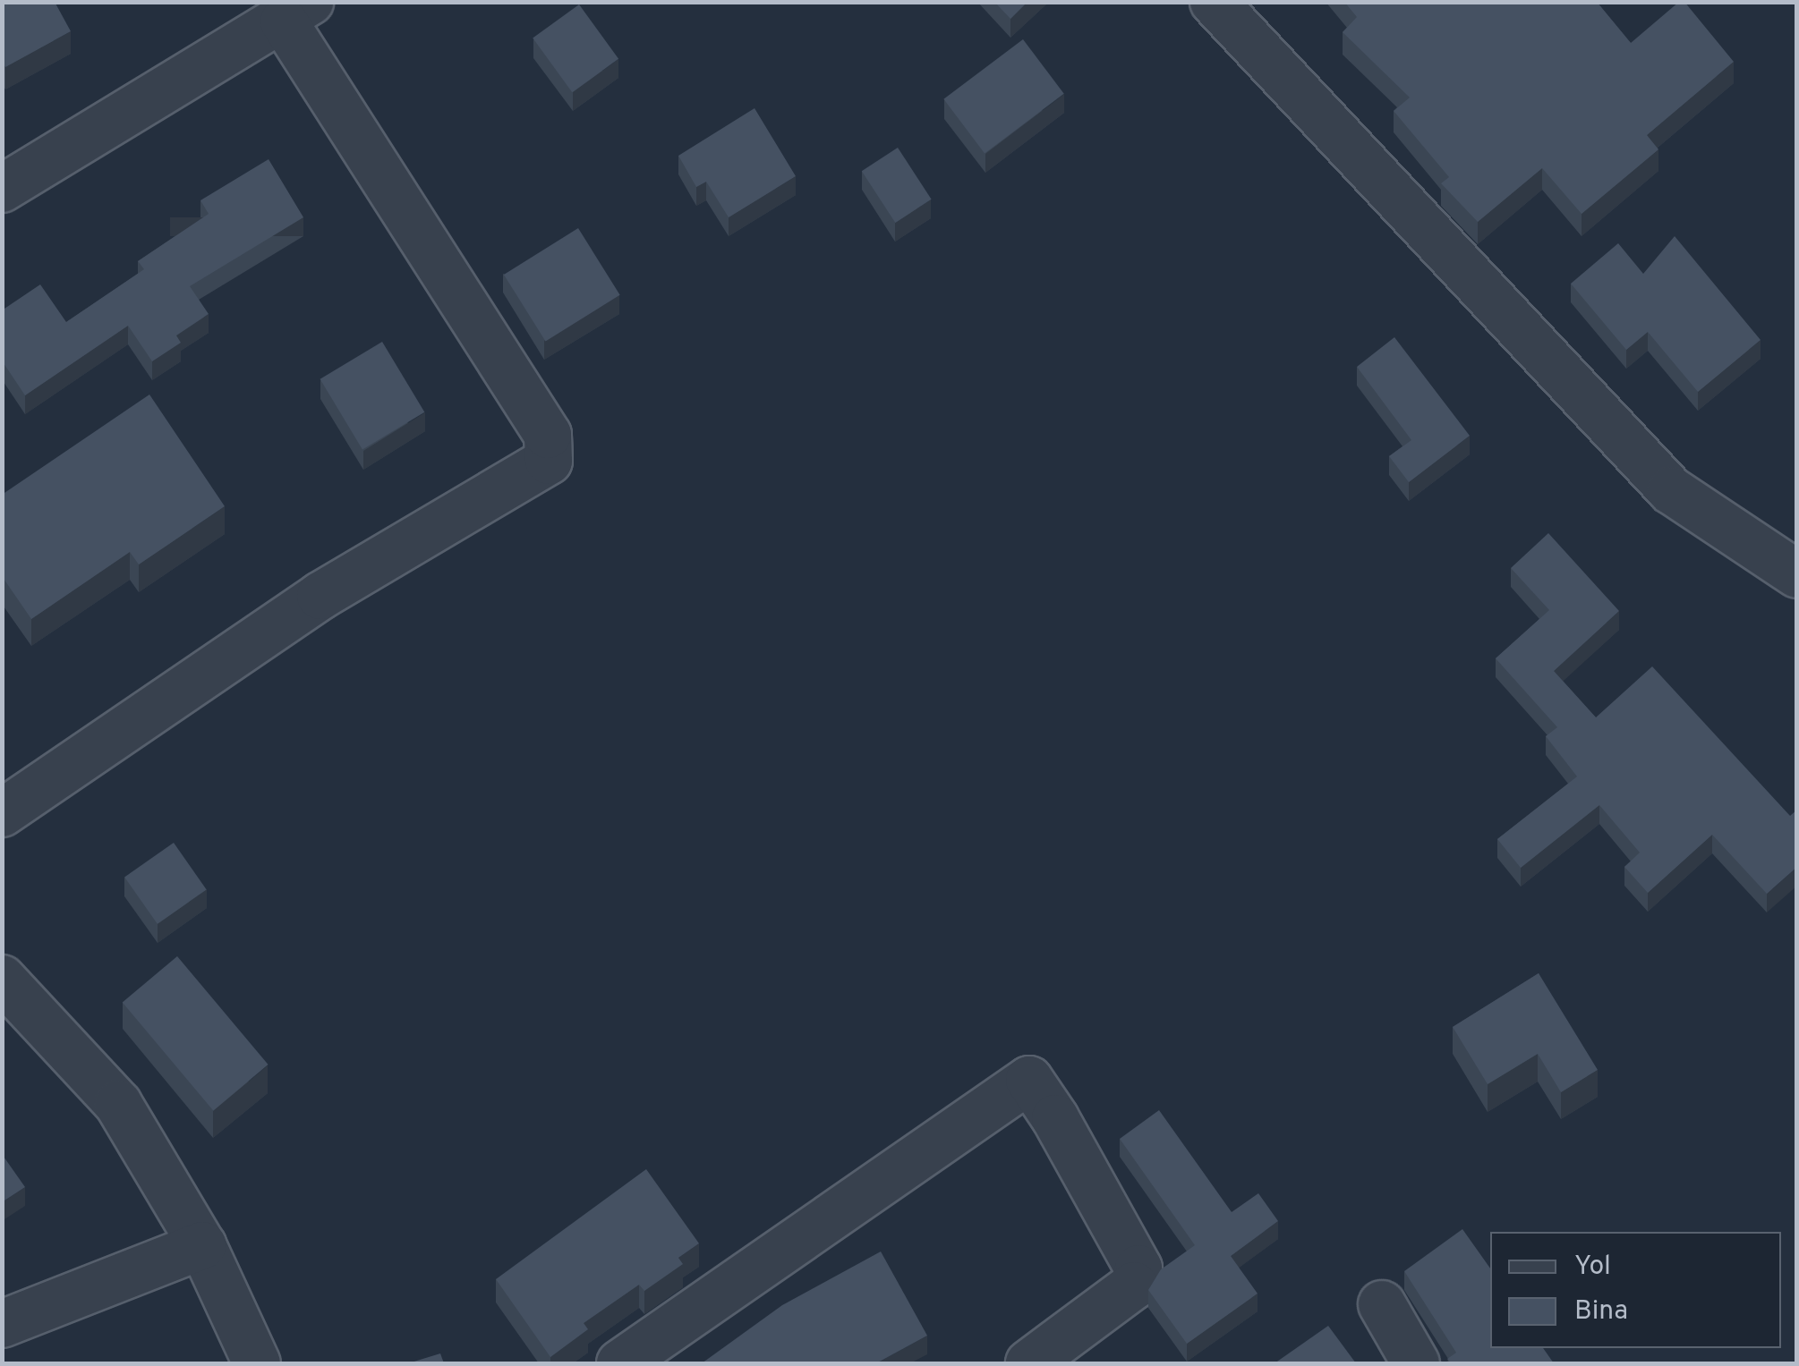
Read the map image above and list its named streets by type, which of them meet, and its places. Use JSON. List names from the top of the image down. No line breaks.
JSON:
{"legend":["Yol","Bina"]}
